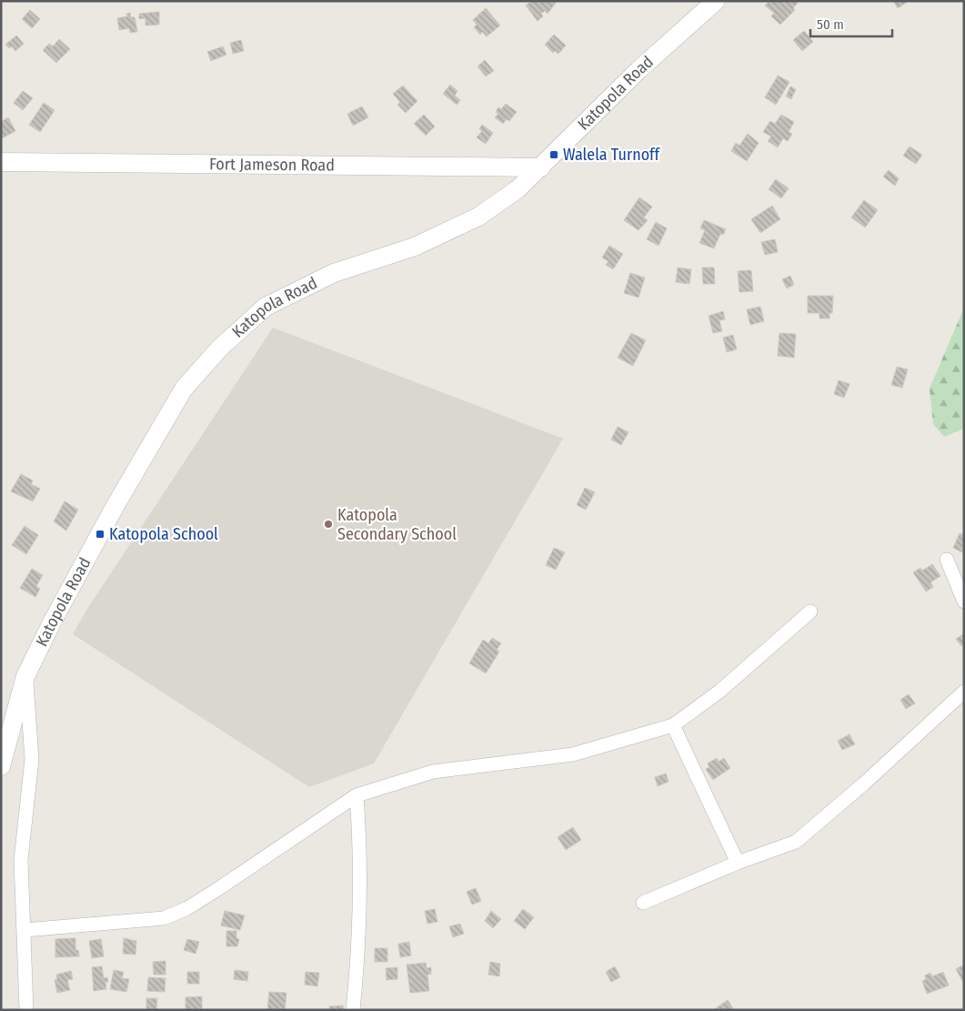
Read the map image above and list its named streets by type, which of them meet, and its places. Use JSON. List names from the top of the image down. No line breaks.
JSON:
{"streets":{"street":["Katopola Road","Fort Jameson Road"]},"crossings":[["Katopola Road","Fort Jameson Road"]],"places":{"transit":["Walela Turnoff","Katopola School"],"other":["Katopola Secondary School"]},"scale_bar":"50 m"}
